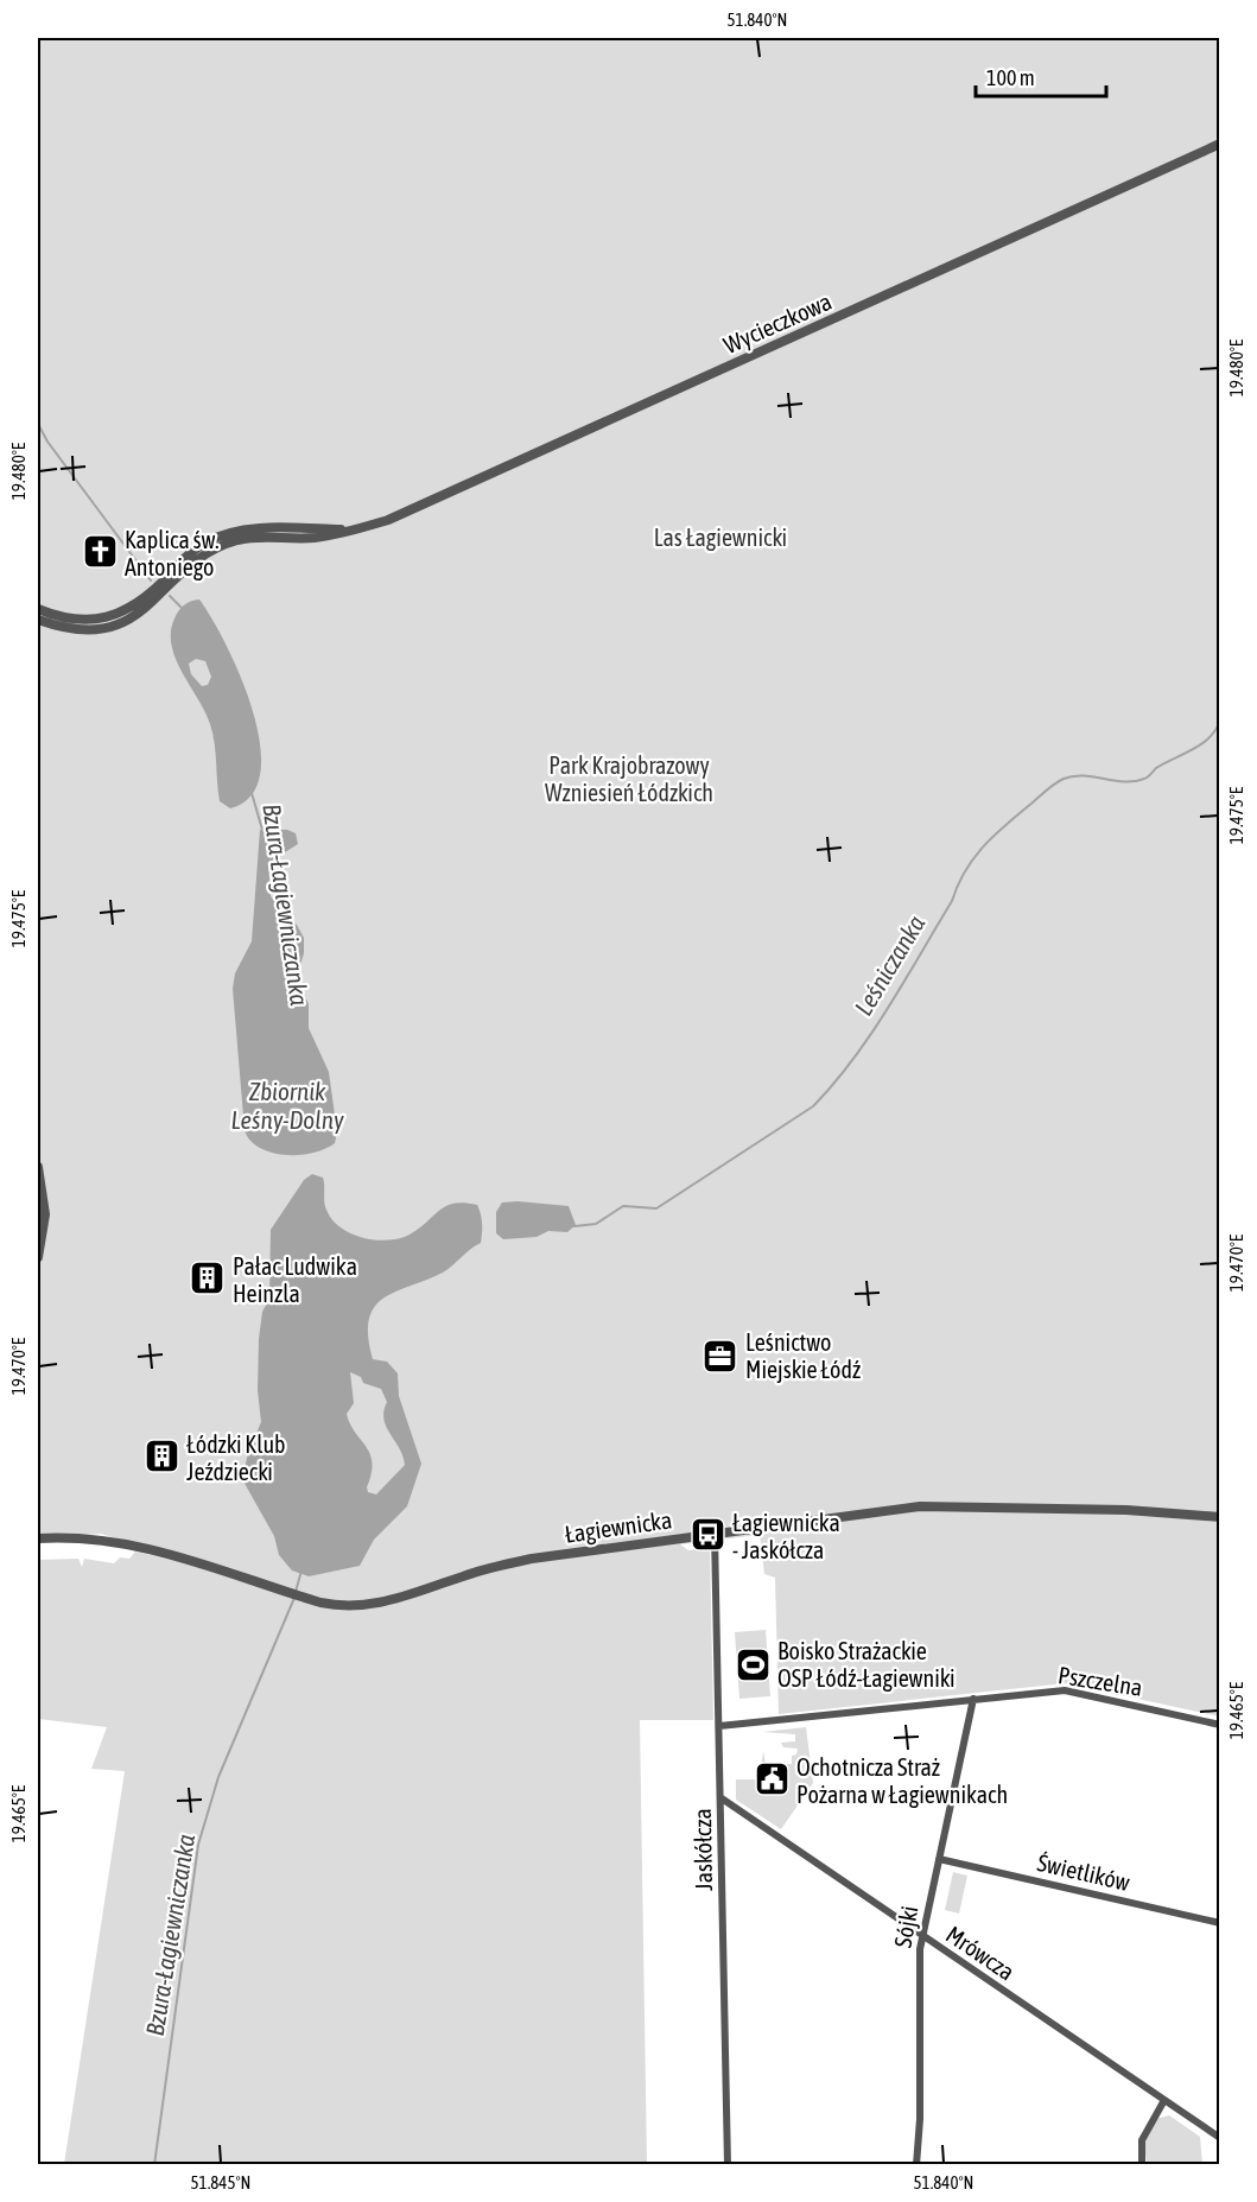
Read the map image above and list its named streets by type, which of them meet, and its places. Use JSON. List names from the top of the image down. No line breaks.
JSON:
{"streets":{"street":["Wycieczkowa","Łagiewnicka","Pszczelna","Jaskółcza","Świetlików","Sójki","Mrówcza"]},"crossings":[["Łagiewnicka","Jaskółcza"],["Pszczelna","Jaskółcza"],["Pszczelna","Sójki"],["Jaskółcza","Mrówcza"],["Świetlików","Sójki"],["Sójki","Mrówcza"]],"water":["Bzura-Łagiewniczanka","Leśniczanka","Zbiornik Leśny-Dolny"],"parks":["Las Łagiewnicki","Park Krajobrazowy Wzniesień Łódzkich"],"places":{"church":["Kaplica św. Antoniego"],"building":["Pałac Ludwika Heinzla","Łódzki Klub Jeździecki"],"office":["Leśnictwo Miejskie Łódź"],"bus stop":["Łagiewnicka - Jaskółcza"],"sports":["Boisko Strażackie OSP Łódź-Łagiewniki"],"public building":["Ochotnicza Straż Pożarna w Łagiewnikach"]},"scale_bar":"100 m","coordinates":["51.840°N","19.480°E","19.475°E","19.470°E","19.465°E","51.845°N"]}
